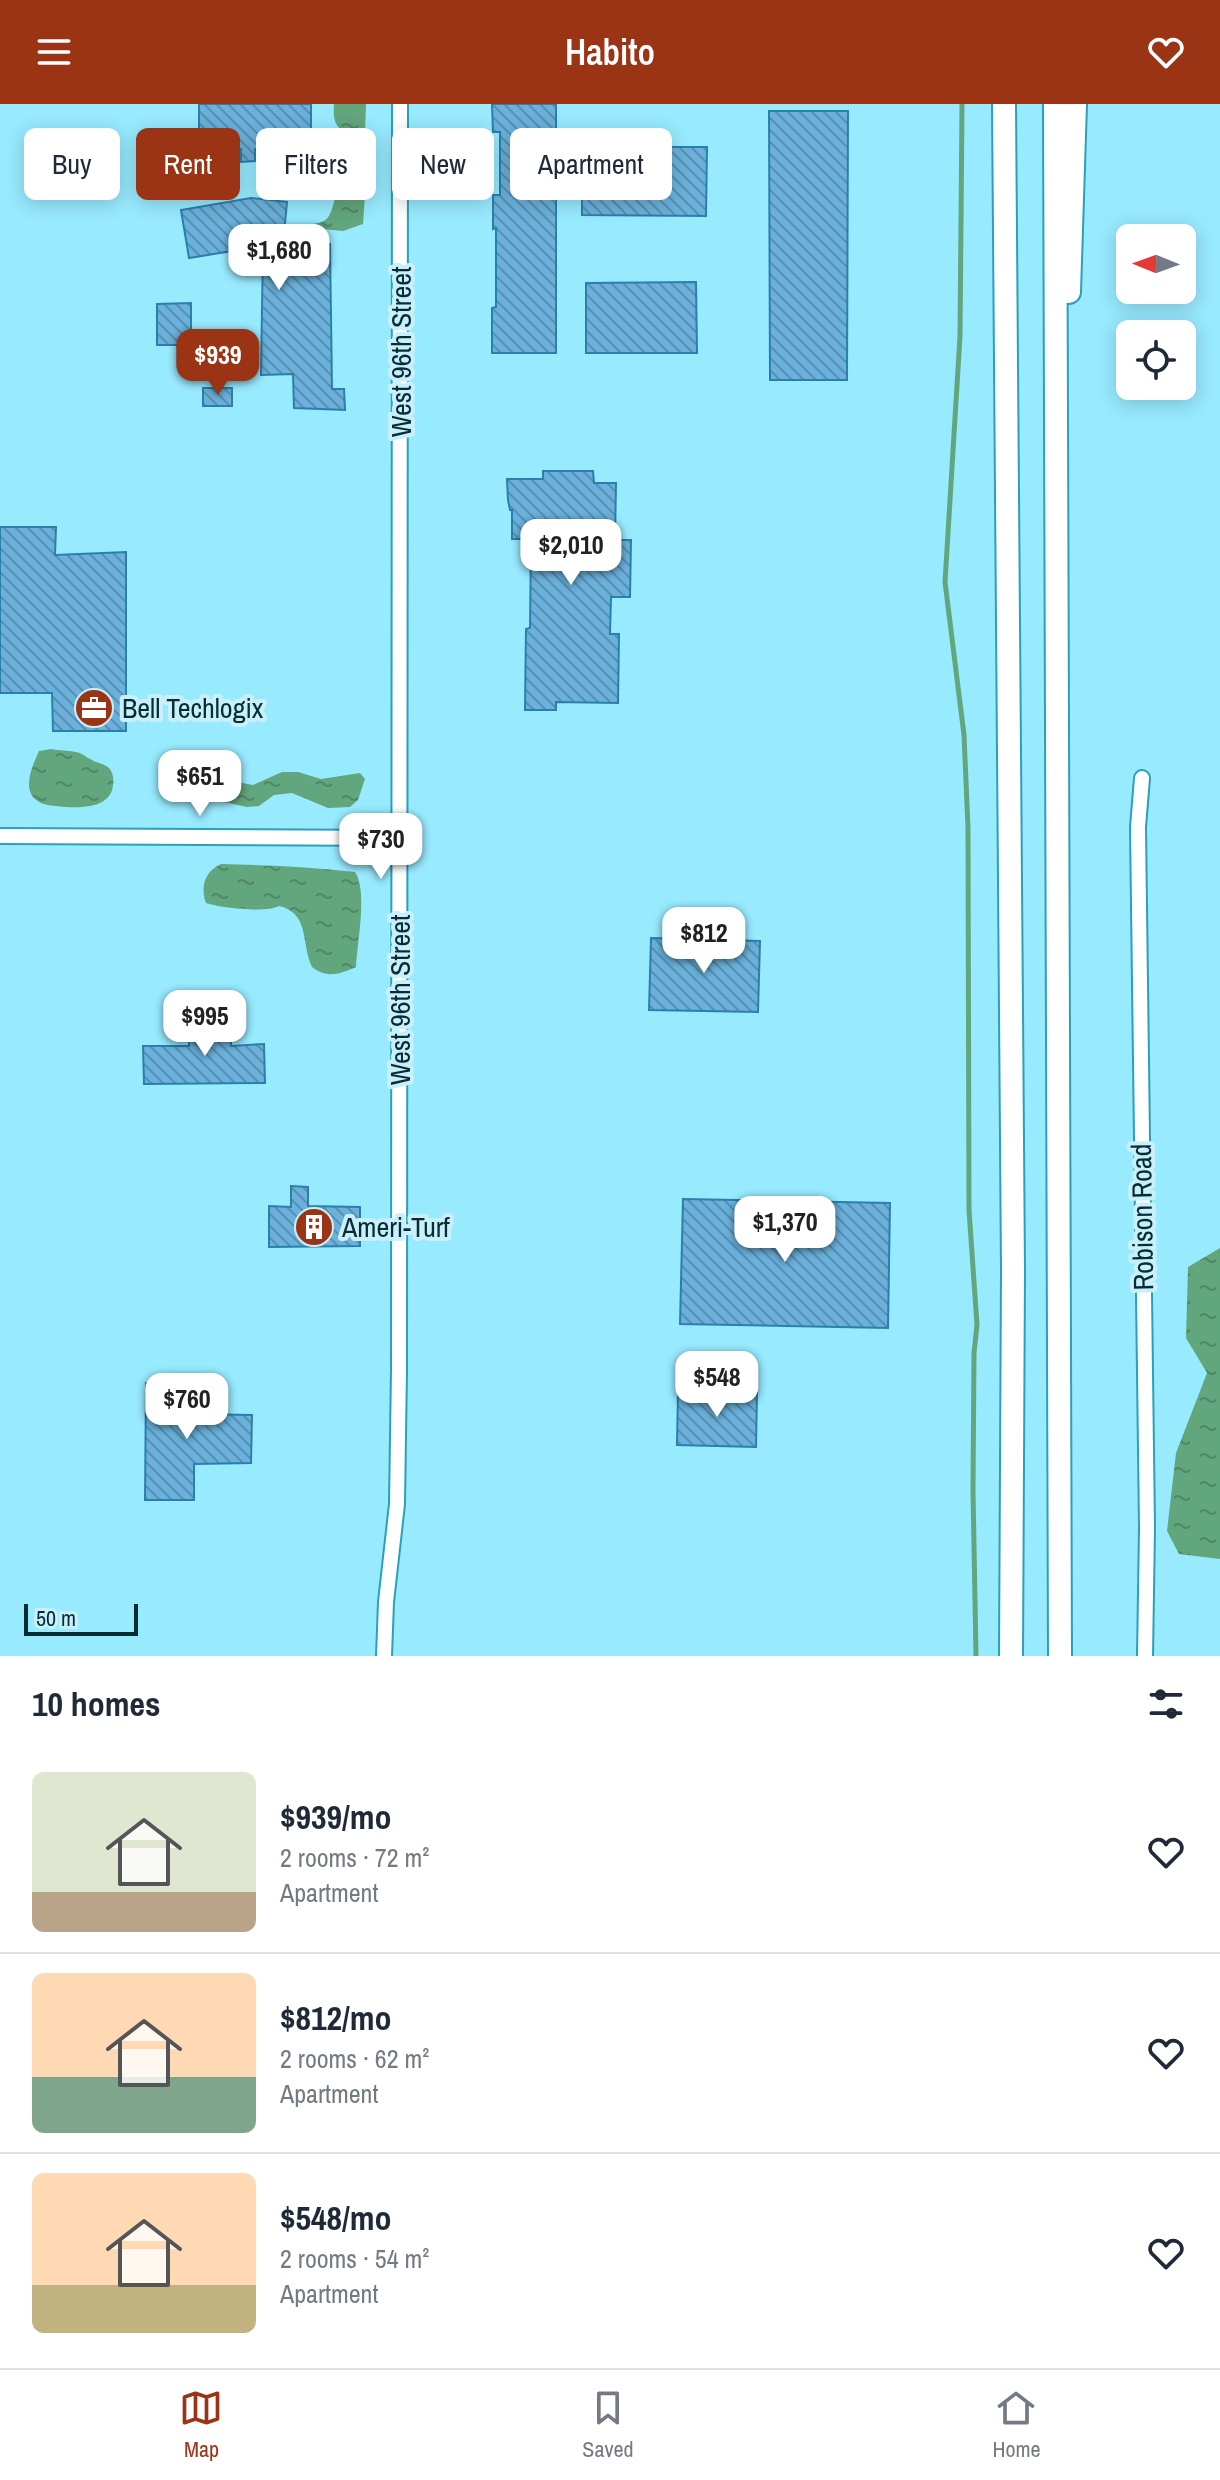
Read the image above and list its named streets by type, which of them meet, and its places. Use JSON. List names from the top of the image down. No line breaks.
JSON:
{"streets":{"street":["West 96th Street","Robison Road"]},"places":{"office":["Bell Techlogix"],"building":["Ameri-Turf"]},"scale_bar":"50 m","north":"left","page":{"header":"Habito","chip":["Buy","Rent","Filters","New","Apartment"],"price":["$1,680","$939","$2,010","$651","$730","$812","$995","$1,370","$548","$760"],"scale":"50 m","heading":"10 homes","list":[{"name":"$939/mo","note":"2 rooms · 72 m² · Apartment"},{"name":"$812/mo","note":"2 rooms · 62 m² · Apartment"},{"name":"$548/mo","note":"2 rooms · 54 m² · Apartment"}],"tabs":["Map","Saved","Home"]}}
